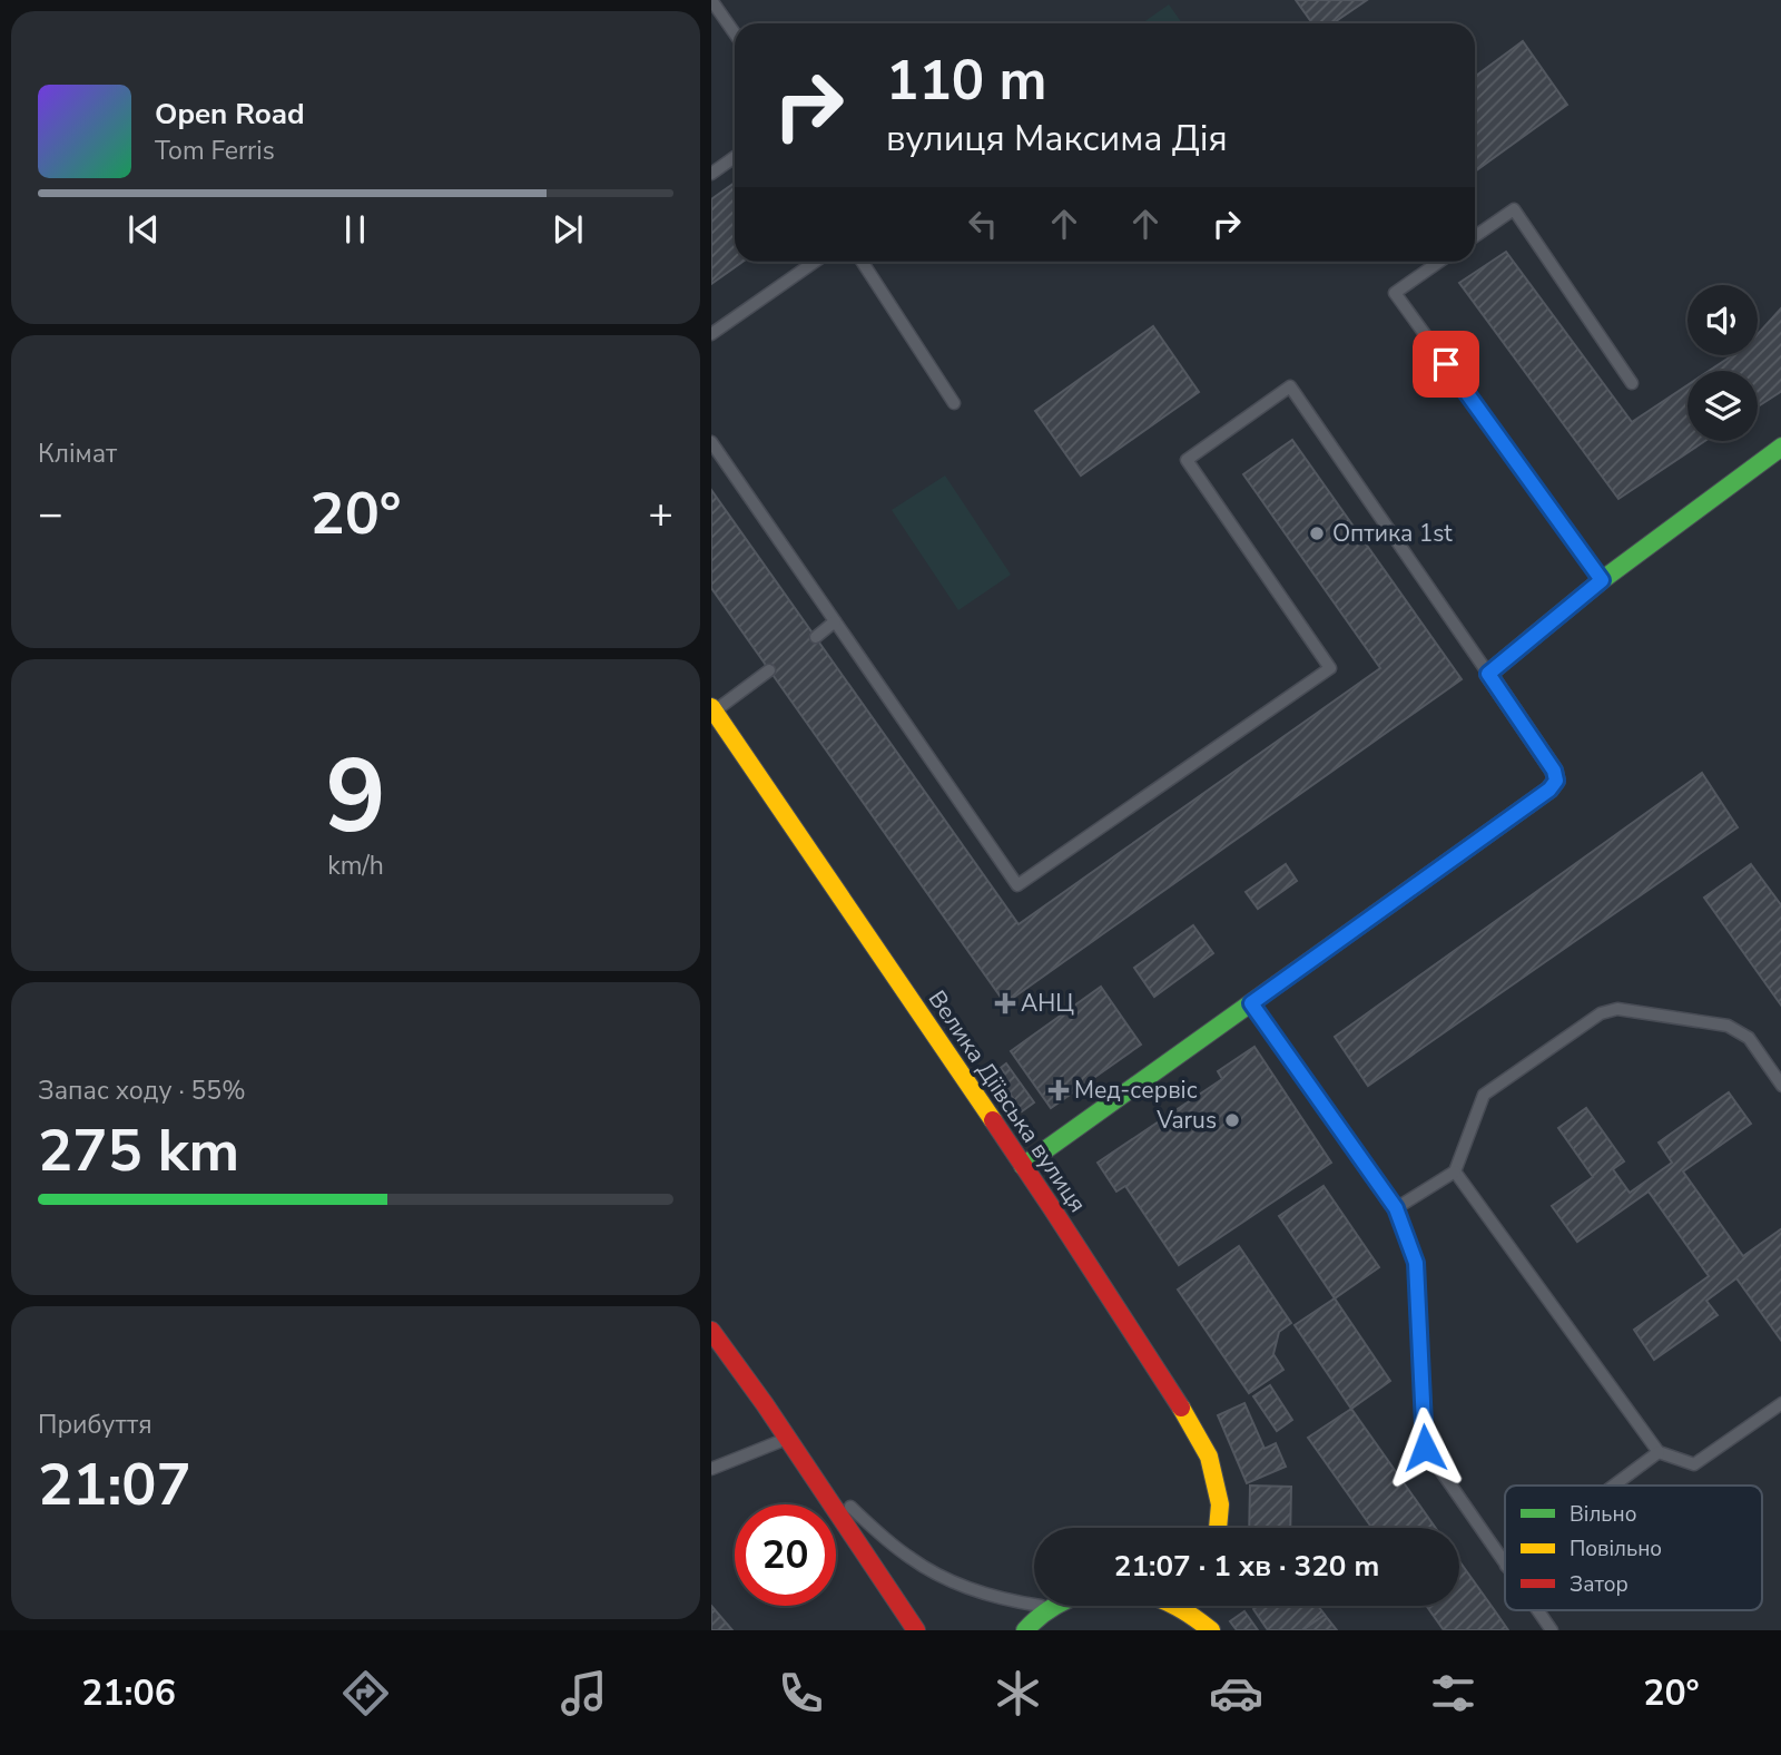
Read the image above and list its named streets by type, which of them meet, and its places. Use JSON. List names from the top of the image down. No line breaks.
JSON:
{"streets":{"main road":["Велика Діївська вулиця"]},"places":{"other":["Оптика 1st","Varus"],"health":["АНЦ","Мед-сервіс"]},"legend":["Вільно","Повільно","Затор"],"page":{"turn":["110 m","вулиця Максима Дія"],"song":["Open Road","Tom Ferris"],"tile":["Клімат",["9","km/h"],["Запас ходу · 55%","275 km"],["Прибуття","21:07"]],"heat":["−","20°","+"],"limit":"20","trip":"21:07 · 1 хв · 320 m","tabs":["21:06","20°"]}}
